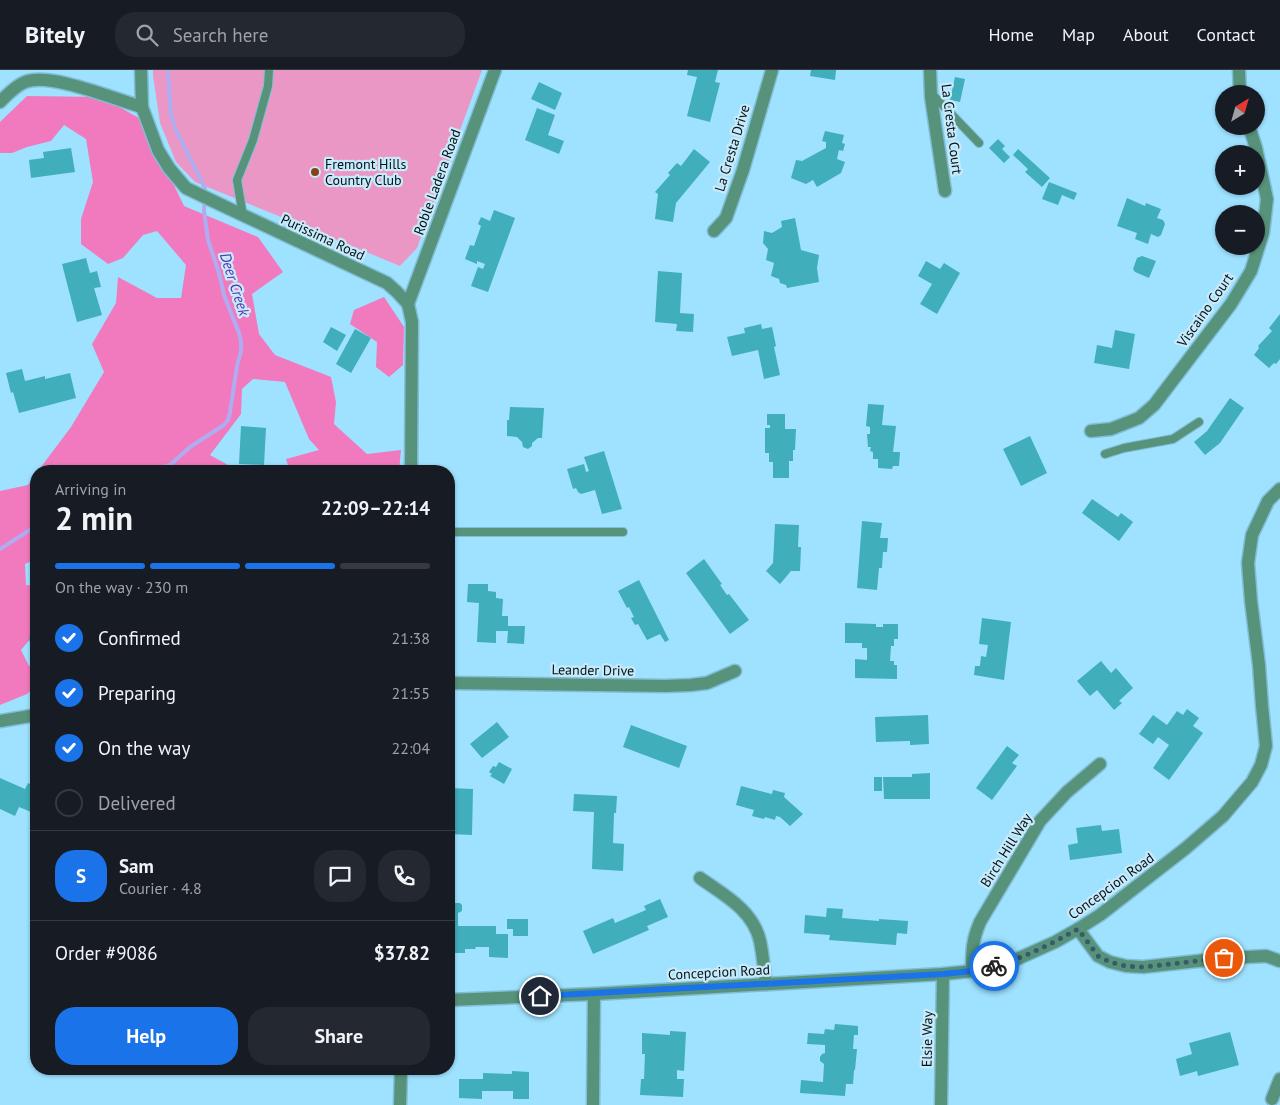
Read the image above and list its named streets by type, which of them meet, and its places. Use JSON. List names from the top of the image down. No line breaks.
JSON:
{"streets":{"street":["La Cresta Court","La Cresta Drive","Roble Ladera Road","Purissima Road","Viscaino Court","Leander Drive","Birch Hill Way","Concepcion Road","Elsie Way"]},"crossings":[["Roble Ladera Road","Purissima Road"],["Birch Hill Way","Concepcion Road"],["Concepcion Road","Elsie Way"]],"water":["Deer Creek"],"places":["Fremont Hills Country Club"],"north":"top right","page":{"header":"Bitely","search":"Search here","nav":["Home","Map","About","Contact"],"map_buttons":["+","−"],"heading":["2 min","Arriving in","22:09–22:14"],"panel":["Sam","Courier · 4.8","Order #9086","$37.82"],"bar":"On the way · 230 m","list":[["Confirmed","21:38"],["Preparing","21:55"],["On the way","22:04"],"Delivered"],"round":"S","buttons":["Help","Share"]}}
